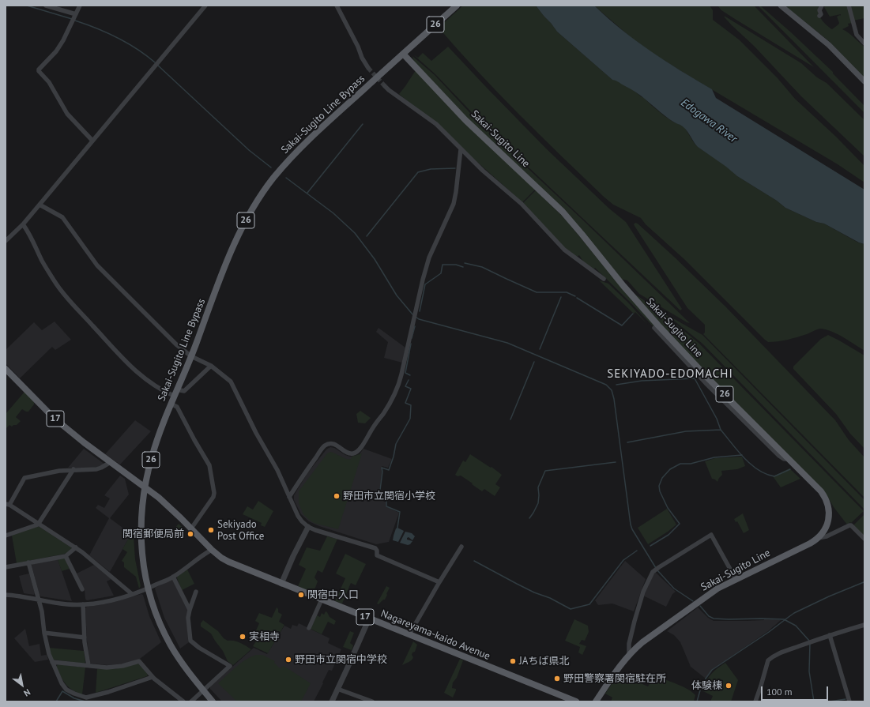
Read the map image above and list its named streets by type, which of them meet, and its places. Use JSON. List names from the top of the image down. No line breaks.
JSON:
{"streets":{"main road":["26","Sakai-Sugito Line Bypass","Sakai-Sugito Line","17","Nagareyama-kaido Avenue"]},"crossings":[["26","Sakai-Sugito Line Bypass"],["26","Sakai-Sugito Line"],["Sakai-Sugito Line Bypass","Sakai-Sugito Line"],["Sakai-Sugito Line Bypass","Nagareyama-kaido Avenue"]],"districts":["SEKIYADO-EDOMACHI"],"water":["Edogawa River"],"places":["野田市立関宿小学校","Sekiyado Post Office","関宿郵便局前","関宿中入口","実相寺","野田市立関宿中学校","JAちば県北","野田警察署関宿駐在所","体験棟"],"scale_bar":"100 m","north":"bottom right"}
